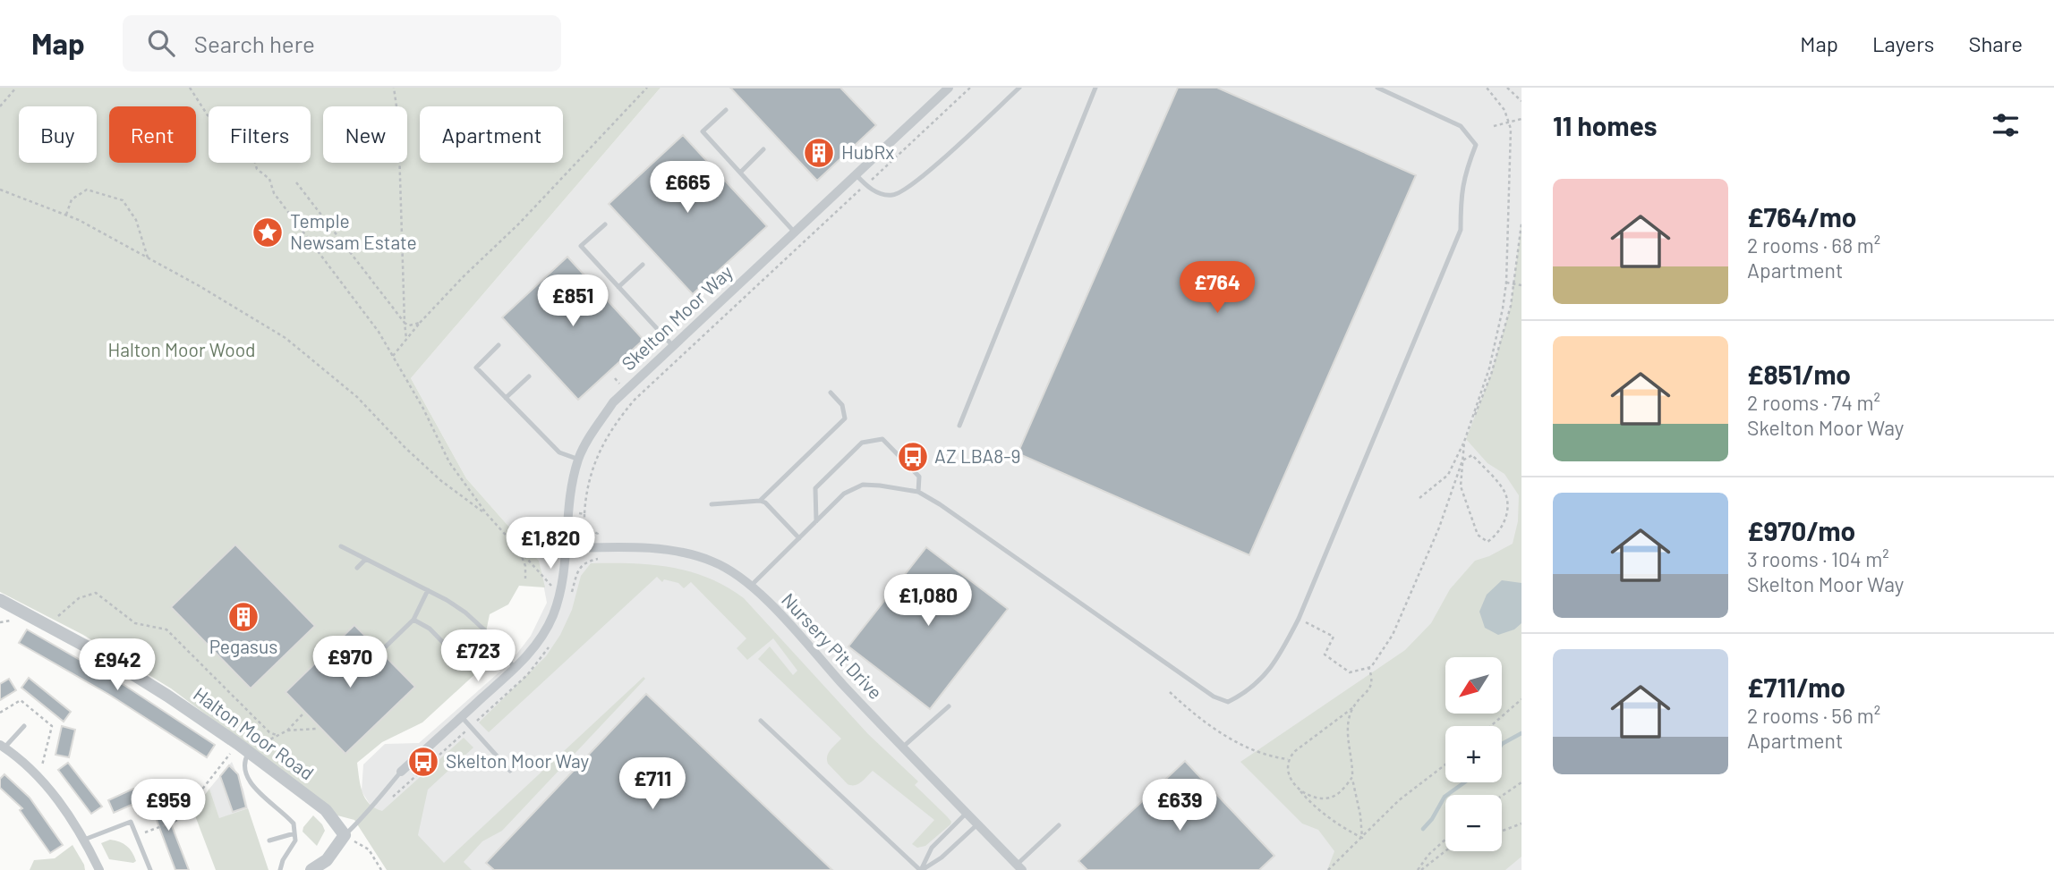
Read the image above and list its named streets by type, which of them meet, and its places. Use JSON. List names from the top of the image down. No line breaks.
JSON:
{"streets":{"street":["Skelton Moor Way","Nursery Pit Drive","Halton Moor Road"]},"crossings":[["Skelton Moor Way","Nursery Pit Drive"],["Skelton Moor Way","Halton Moor Road"]],"parks":["Halton Moor Wood"],"places":{"building":["HubRx","Pegasus"],"place":["Temple Newsam Estate"],"bus stop":["AZ LBA8-9","Skelton Moor Way"]},"north":"bottom left","page":{"header":"Map","search":"Search here","nav":["Map","Layers","Share"],"heading":"11 homes","chip":["Buy","Rent","Filters","New","Apartment"],"price":["£665","£764","£851","£1,820","£1,080","£723","£970","£942","£711","£959","£639"],"list":[{"name":"£764/mo","note":"2 rooms · 68 m² · Apartment"},{"name":"£851/mo","note":"2 rooms · 74 m² · Skelton Moor Way"},{"name":"£970/mo","note":"3 rooms · 104 m² · Skelton Moor Way"},{"name":"£711/mo","note":"2 rooms · 56 m² · Apartment"}],"map_buttons":["+","−"]}}
